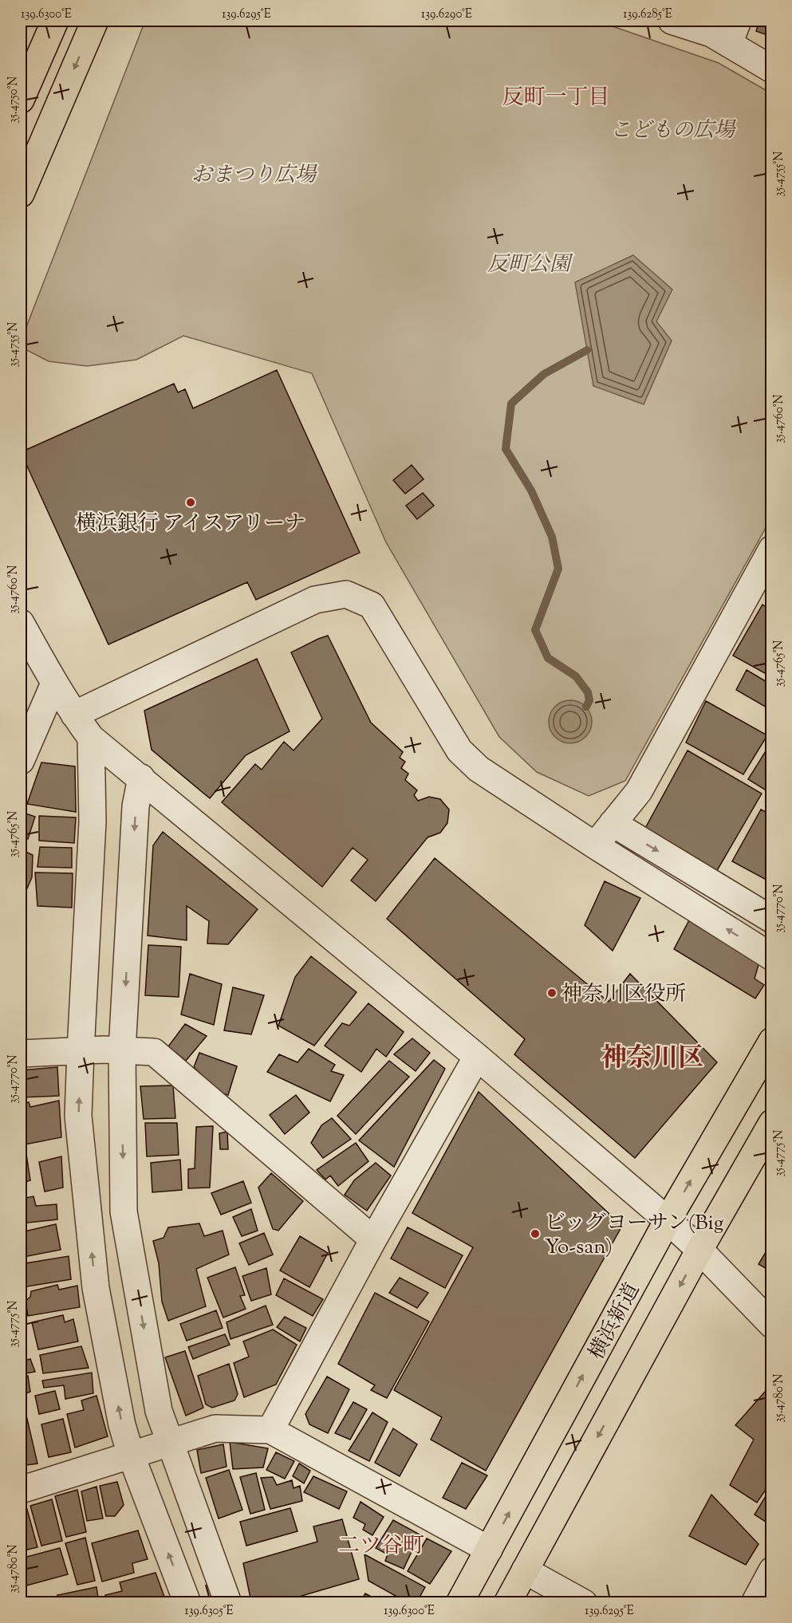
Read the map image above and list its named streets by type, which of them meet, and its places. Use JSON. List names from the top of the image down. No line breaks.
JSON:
{"streets":{"highway":["横浜新道"]},"districts":["反町一丁目","神奈川区","二ツ谷町"],"parks":["こどもの広場","おまつり広場","反町公園"],"places":["横浜銀行 アイスアリーナ","神奈川区役所","ビッグヨーサン(Big Yo-san)"],"coordinates":["139.6300°E","139.6295°E","139.6290°E","139.6285°E","35.4750°N","35.4755°N","35.4760°N","35.4765°N","35.4770°N","35.4775°N","35.4780°N","139.6305°E"]}
